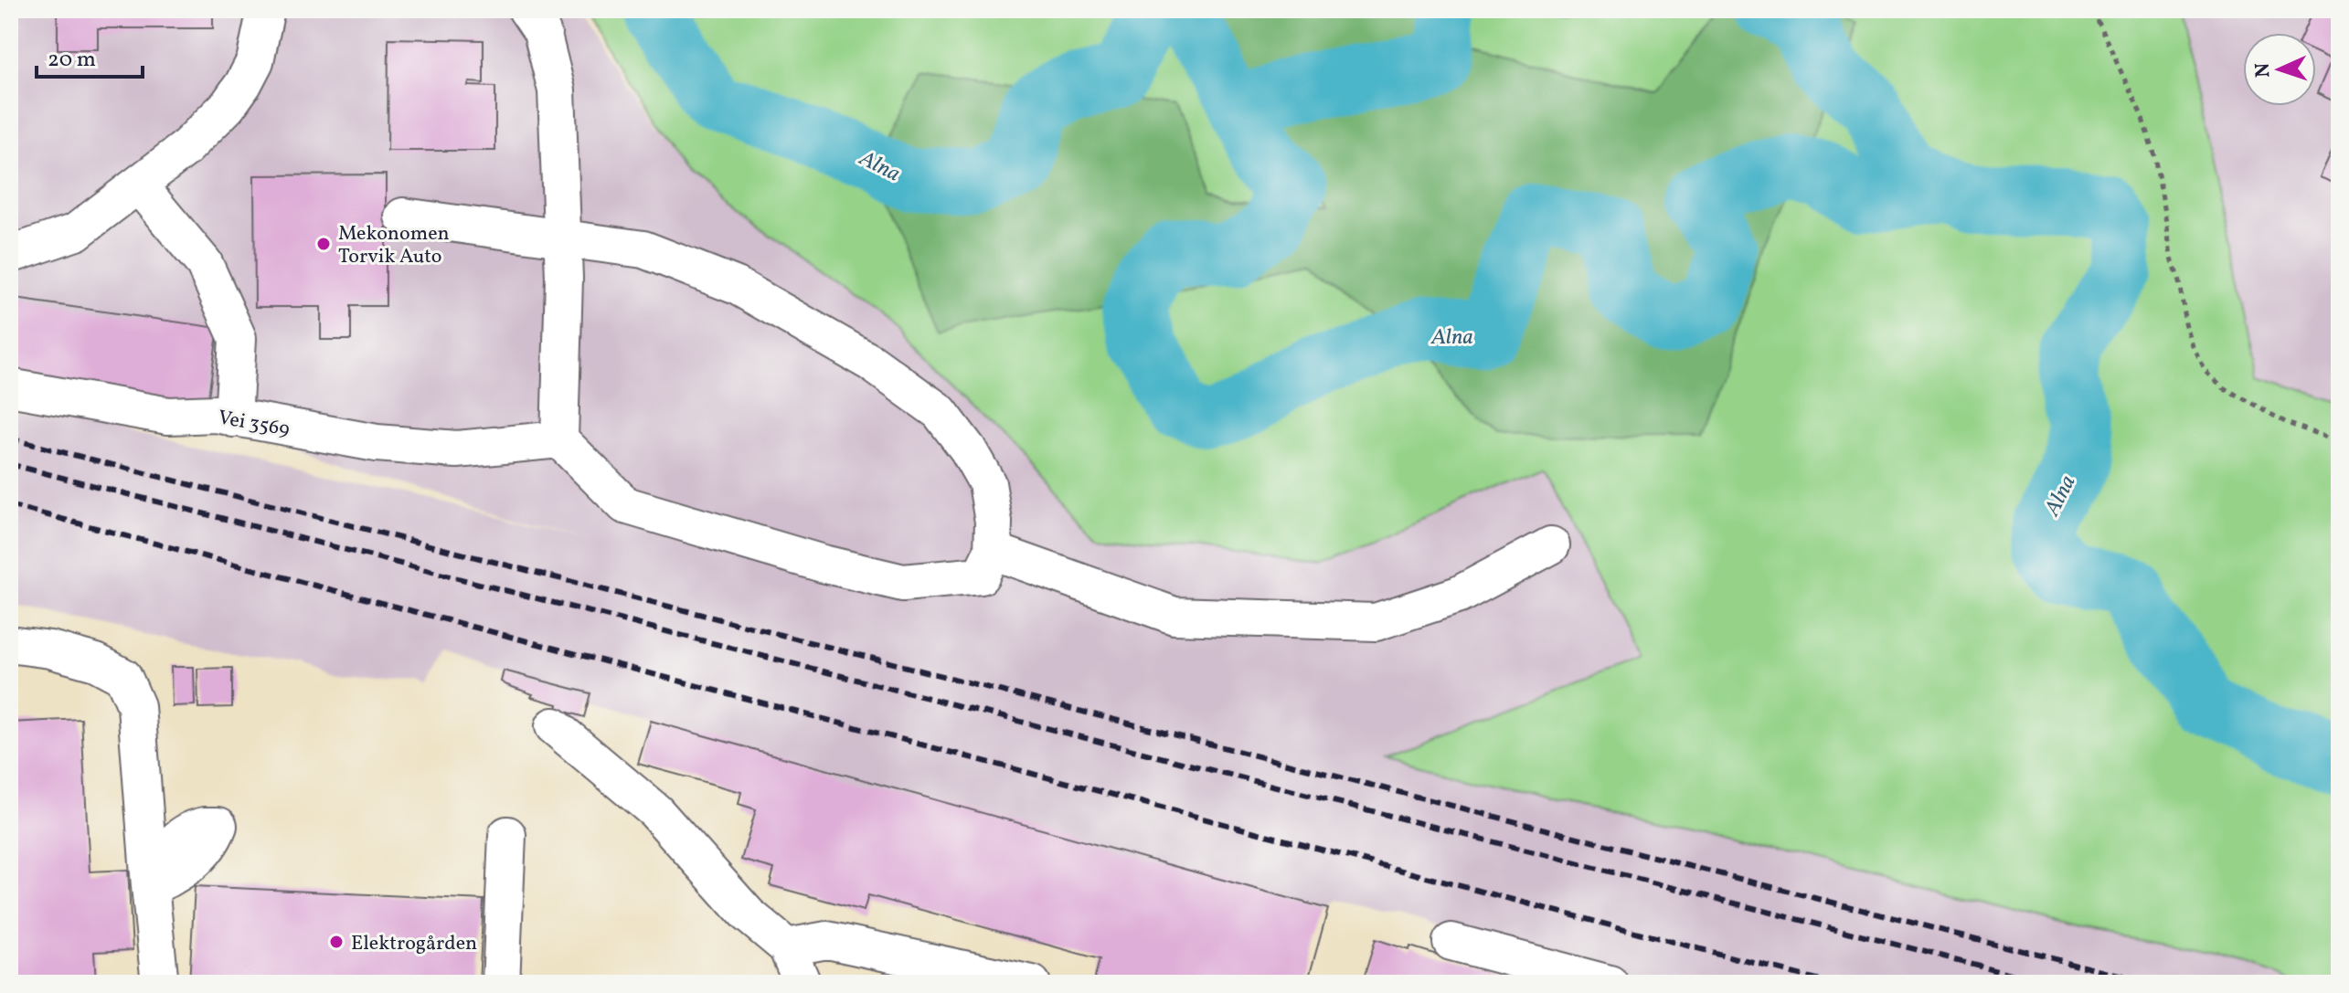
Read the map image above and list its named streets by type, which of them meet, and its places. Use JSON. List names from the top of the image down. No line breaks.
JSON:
{"streets":{"street":["Vei 3569"]},"water":["Alna"],"places":["Mekonomen Torvik Auto","Elektrogården"],"scale_bar":"20 m","north":"left"}
